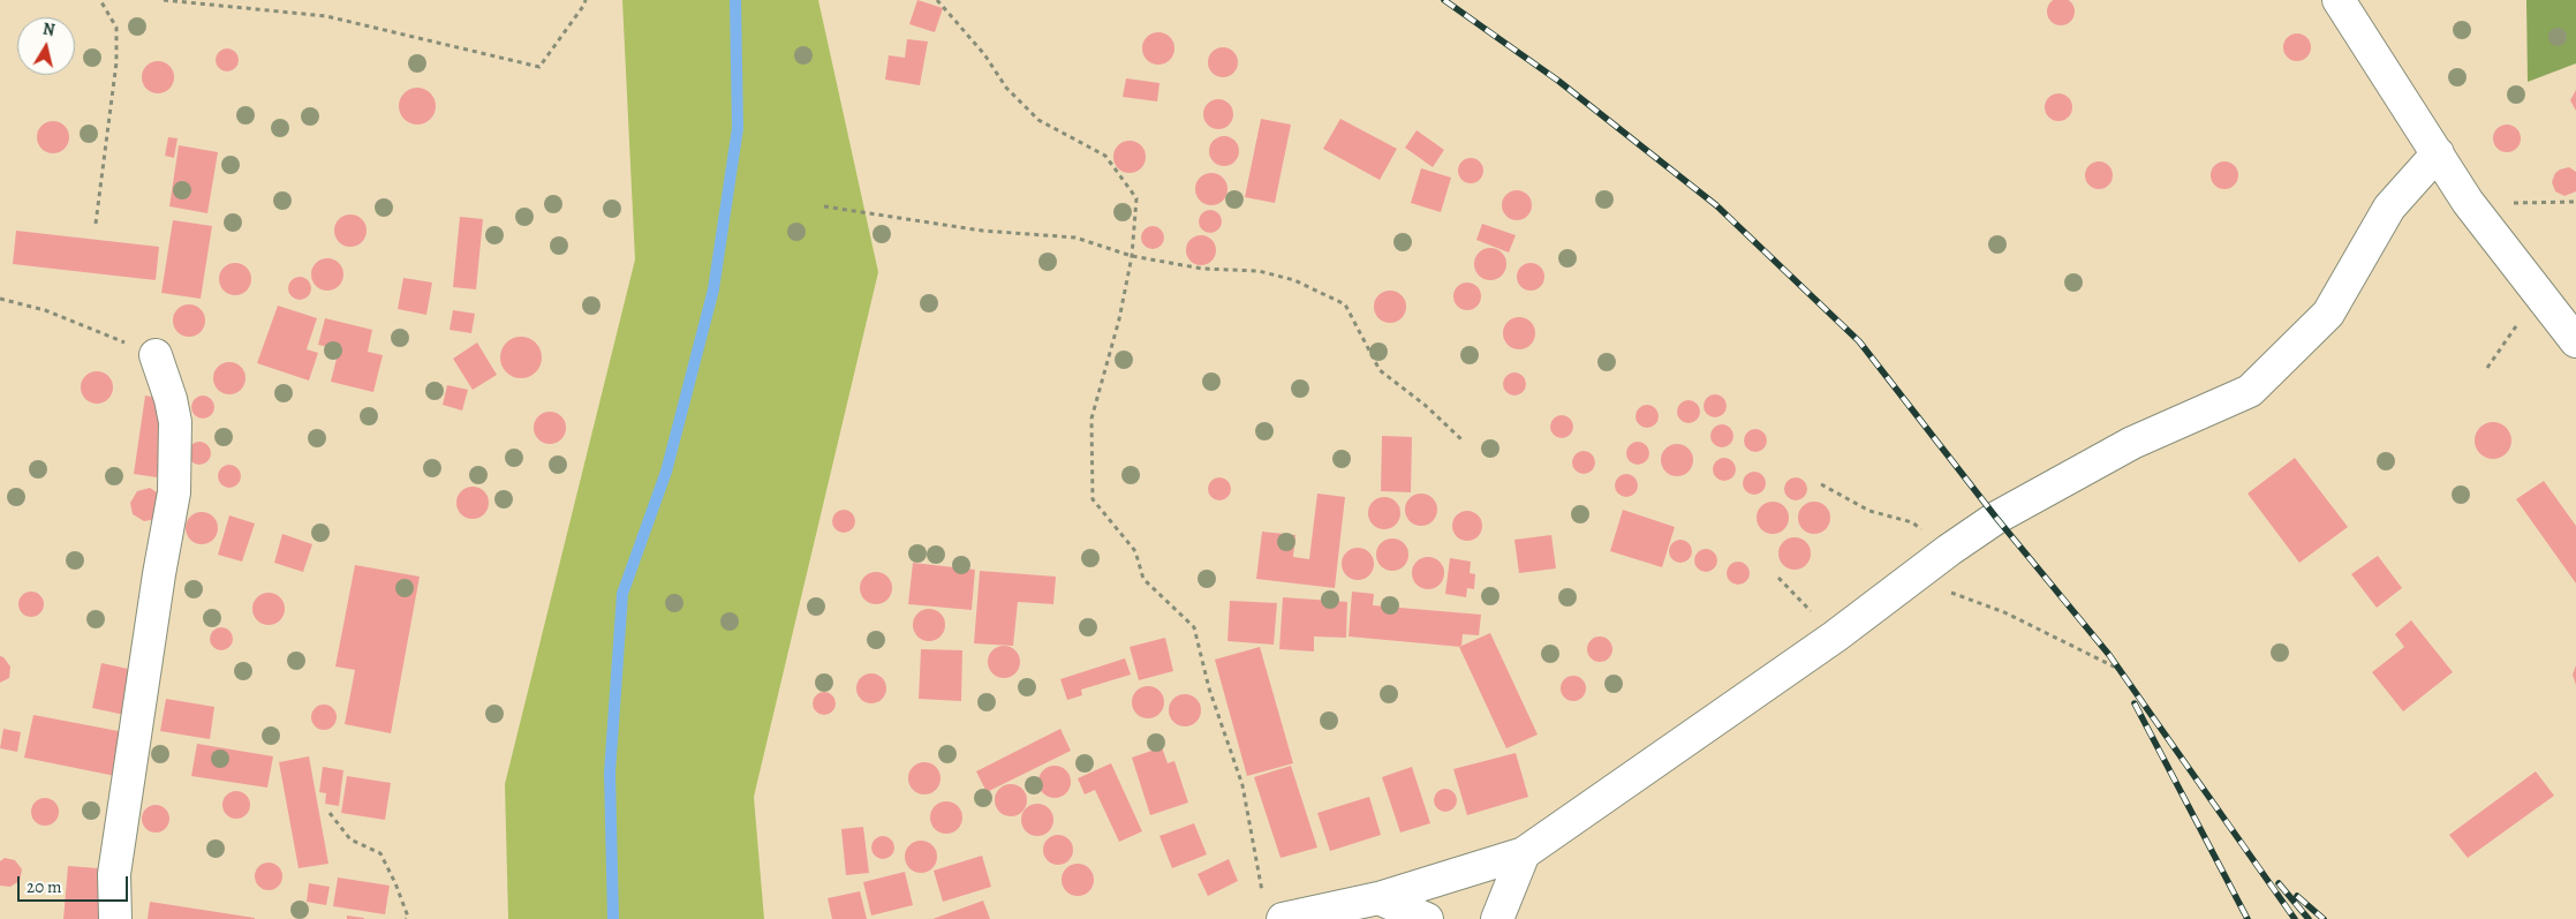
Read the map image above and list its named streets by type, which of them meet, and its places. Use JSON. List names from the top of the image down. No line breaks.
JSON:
{"scale_bar":"20 m","north":"top"}
